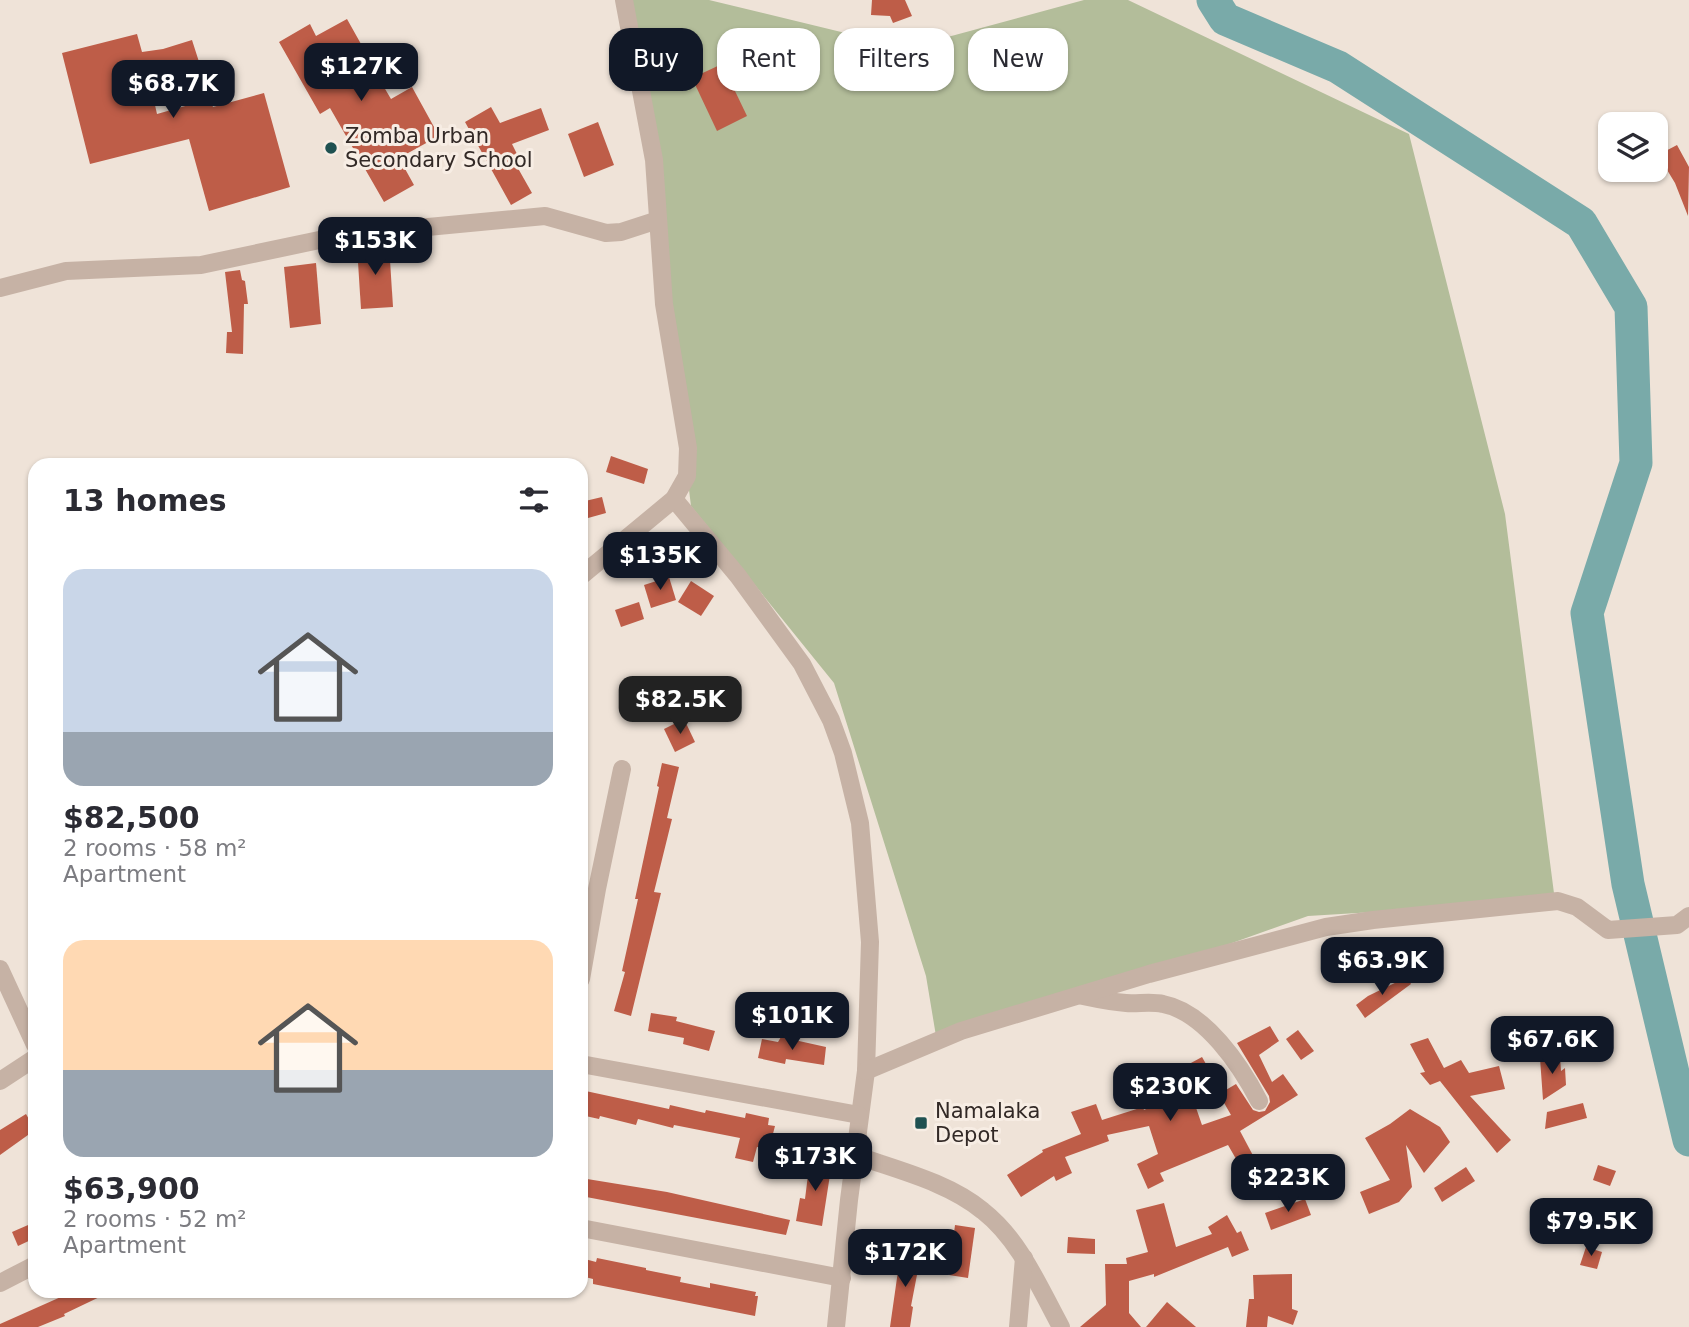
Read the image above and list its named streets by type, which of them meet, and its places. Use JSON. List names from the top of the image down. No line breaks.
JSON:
{"places":{"other":["Zomba Urban Secondary School"],"transit":["Namalaka Depot"]},"page":{"chip":["Buy","Rent","Filters","New"],"price":["$127K","$68.7K","$153K","$135K","$82.5K","$63.9K","$101K","$67.6K","$230K","$173K","$223K","$79.5K","$172K"],"heading":"13 homes","list":[{"name":"$82,500","note":"2 rooms · 58 m² · Apartment"},{"name":"$63,900","note":"2 rooms · 52 m² · Apartment"}]}}
